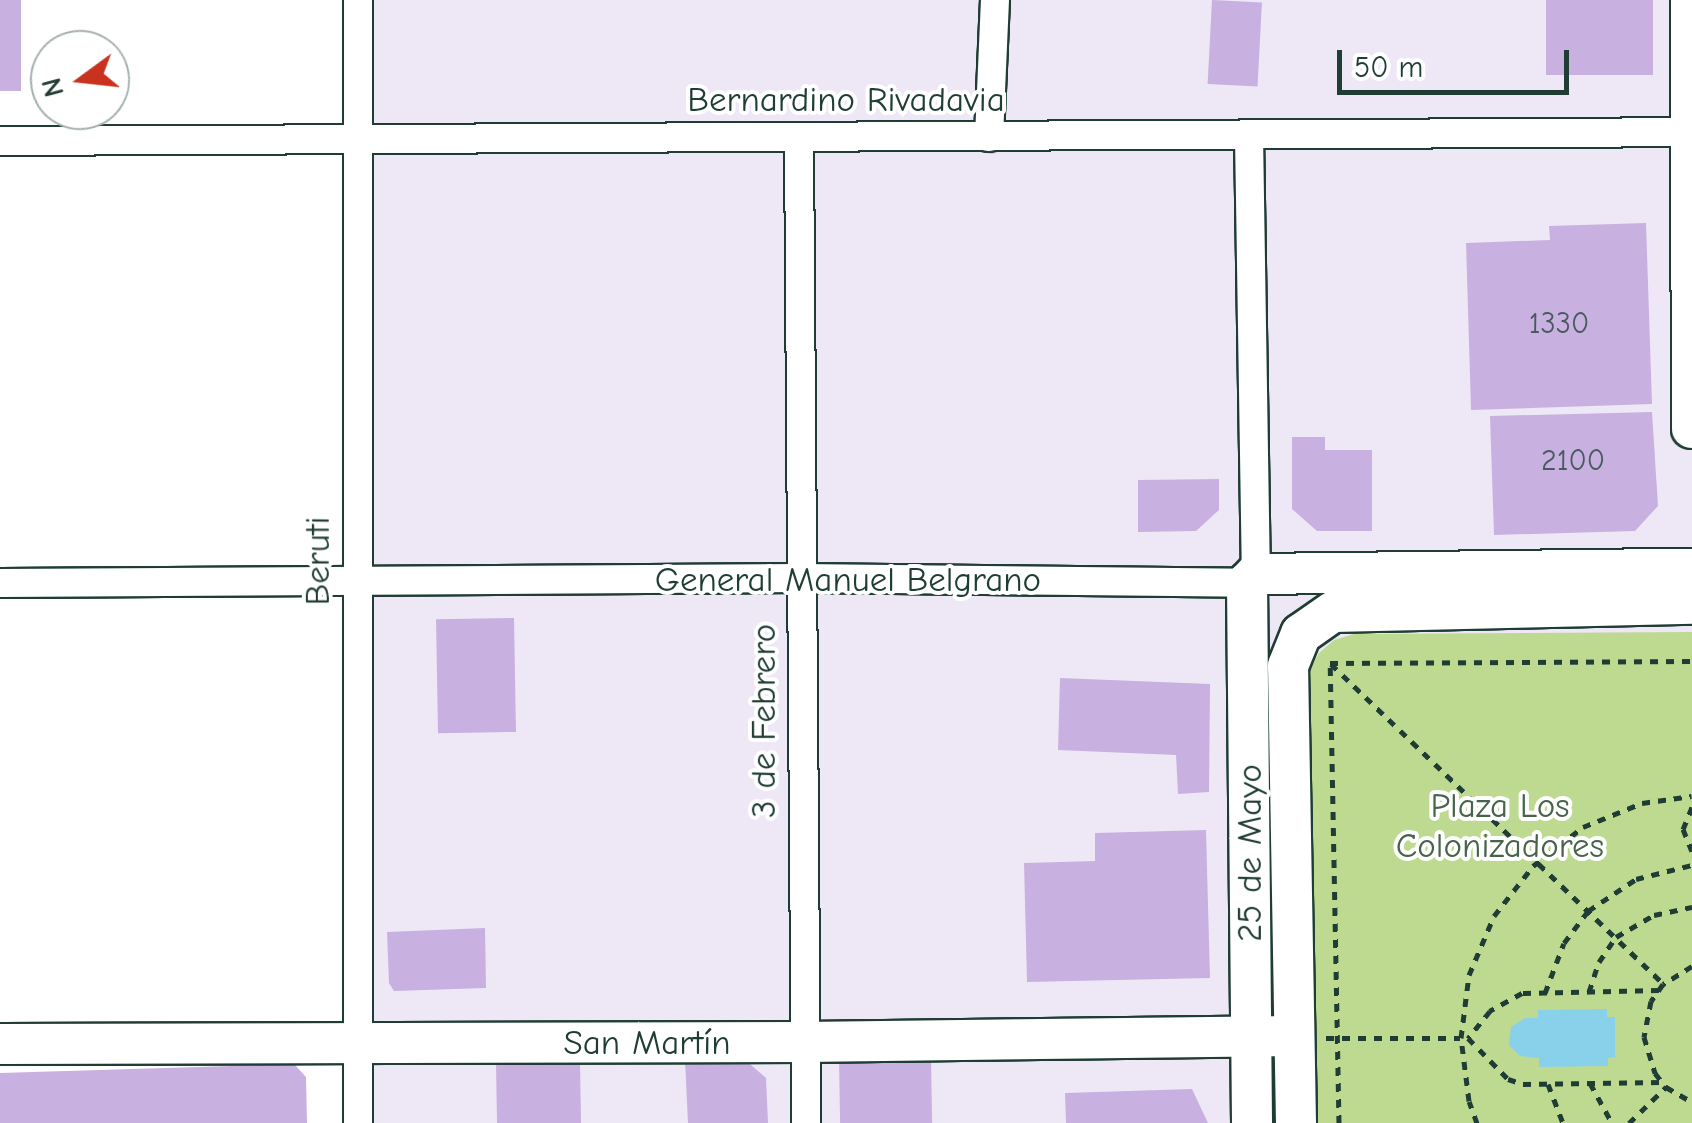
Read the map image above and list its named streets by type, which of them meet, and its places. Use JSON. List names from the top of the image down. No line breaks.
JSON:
{"streets":{"main road":["General Manuel Belgrano","25 de Mayo","San Martín"],"street":["Bernardino Rivadavia","Beruti","3 de Febrero"]},"crossings":[["Bernardino Rivadavia","Beruti"],["Bernardino Rivadavia","3 de Febrero"],["Bernardino Rivadavia","25 de Mayo"],["Beruti","General Manuel Belgrano"],["Beruti","San Martín"],["General Manuel Belgrano","3 de Febrero"],["General Manuel Belgrano","25 de Mayo"],["3 de Febrero","San Martín"],["25 de Mayo","San Martín"]],"parks":["Plaza Los Colonizadores"],"house_numbers":["1330","2100"],"scale_bar":"50 m","north":"left"}
